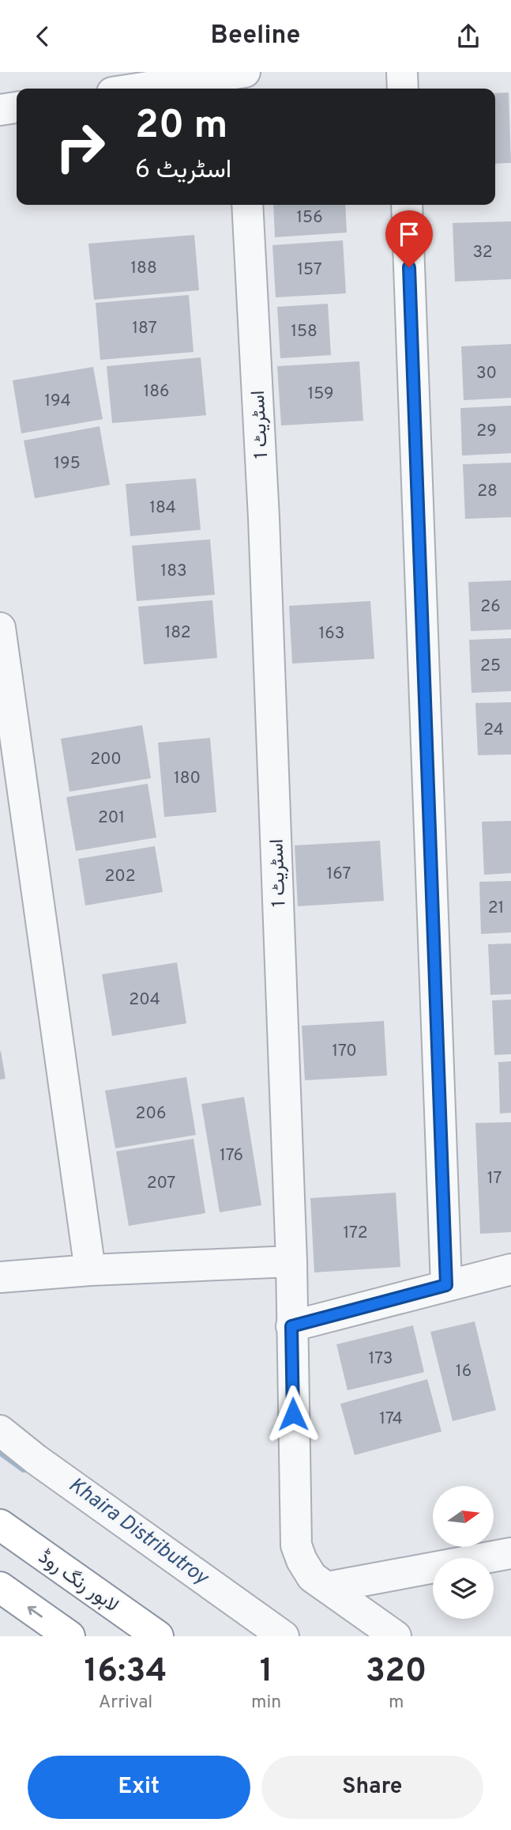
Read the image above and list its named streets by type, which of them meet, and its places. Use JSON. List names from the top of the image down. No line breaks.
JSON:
{"streets":{"highway":["لاہور رنگ روڈ"],"street":["اسٹریٹ 1"]},"water":["Khaira Distributroy"],"house_numbers":["156","32","188","157","187","158","30","186","159","194","29","195","28","184","183","26","182","163","25","24","200","180","201","167","202","21","204","170","206","176","17","207","172","173","16","174"],"north":"right","page":{"header":"Beeline","turn":["20 m","اسٹریٹ 6"],"eta":["16:34","Arrival","1","min","320","m"],"buttons":["Exit","Share"]}}
